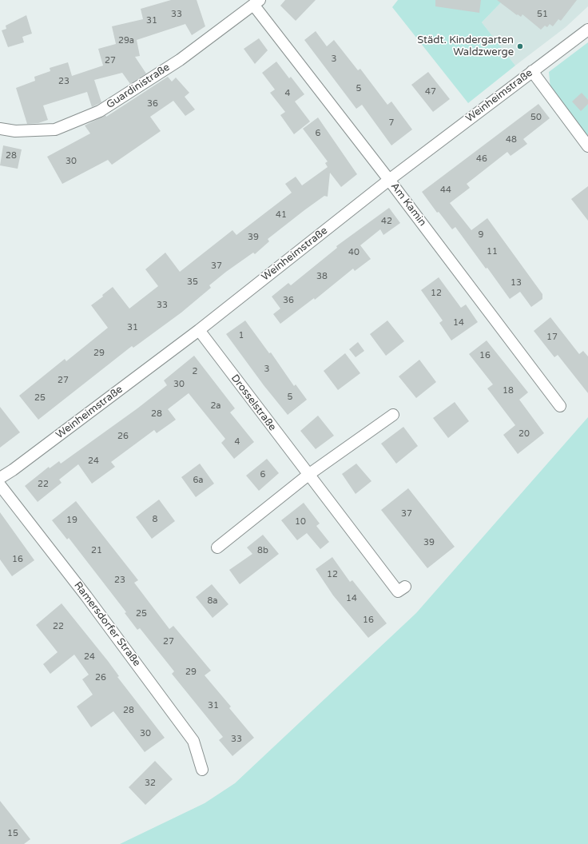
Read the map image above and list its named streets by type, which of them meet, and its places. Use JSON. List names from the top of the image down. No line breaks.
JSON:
{"streets":{"street":["Guardinistraße","Weinheimstraße","Am Kamin","Drosselstraße","Ramersdorfer Straße"]},"crossings":[["Guardinistraße","Am Kamin"],["Weinheimstraße","Am Kamin"],["Weinheimstraße","Drosselstraße"]],"places":["Städt. Kindergarten Waldzwerge"],"house_numbers":["33","51","31","29a","3","27","23","5","47","4","36","50","7","6","48","28","46","30","44","41","42","9","39","11","40","37","38","35","13","12","36","33","14","31","1","17","29","16","3","2","27","30","18","5","25","2a","28","20","26","4","24","6","6a","22","37","8","19","10","39","21","8b","16","12","23","14","8a","25","16","22","27","24","29","26","31","28","30","33","32","15"]}
